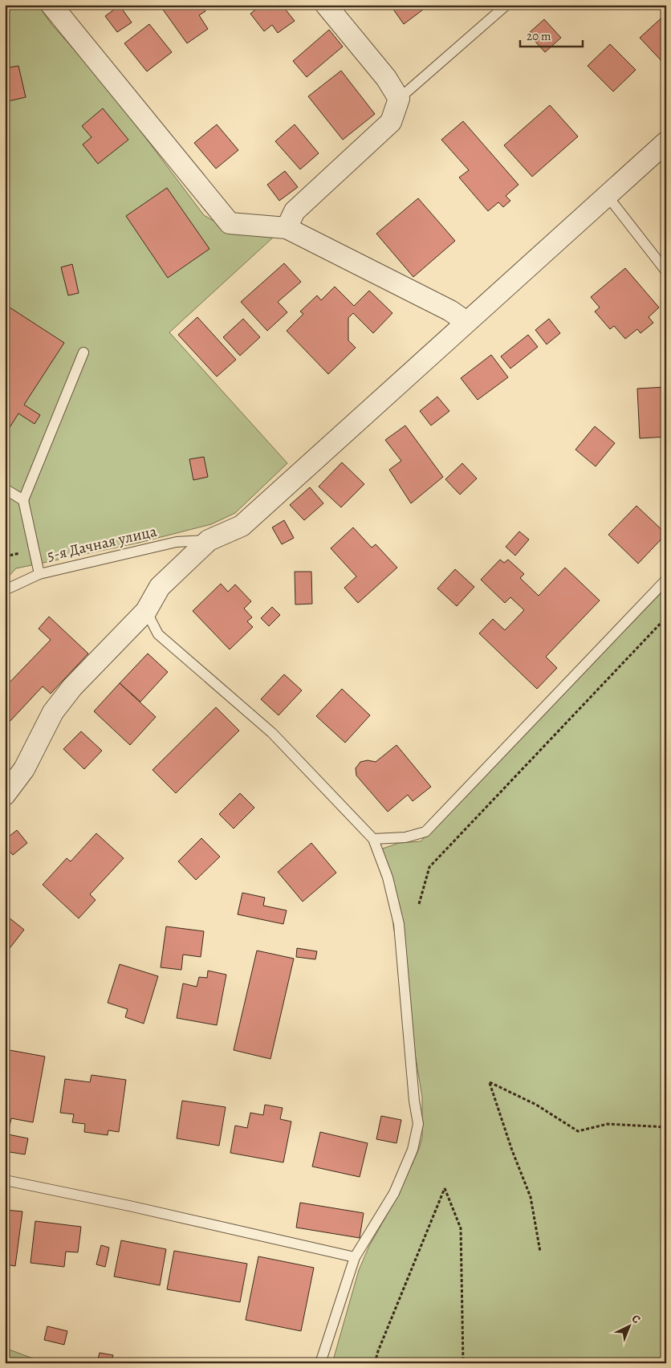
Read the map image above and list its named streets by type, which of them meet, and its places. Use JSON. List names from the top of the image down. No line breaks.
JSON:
{"streets":{"lane":["5-я Дачная улица"]},"scale_bar":"20 m","north":"top right"}
